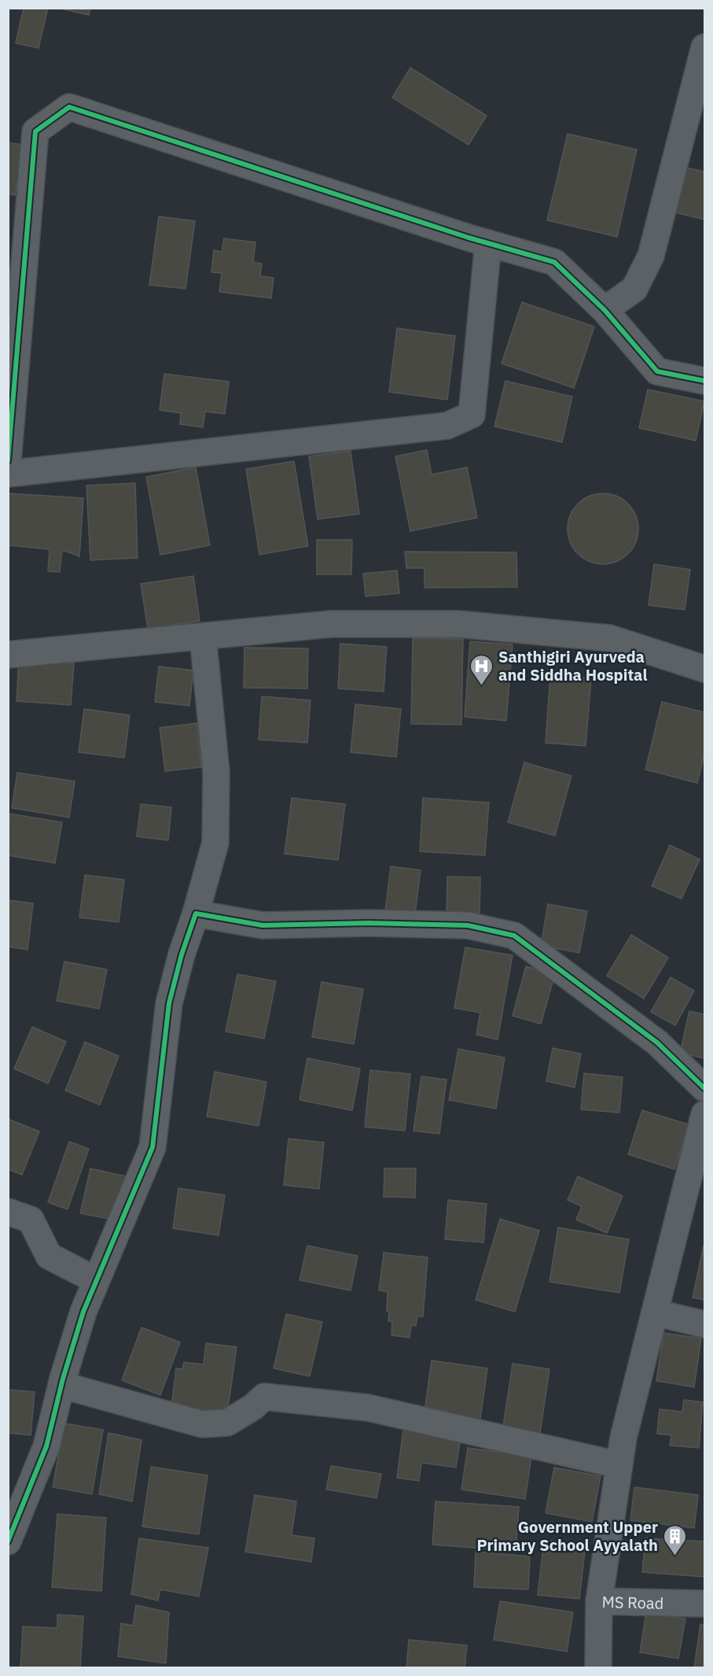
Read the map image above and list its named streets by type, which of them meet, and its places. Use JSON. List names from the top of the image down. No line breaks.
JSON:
{"streets":{"street":["MS Road"]},"places":{"hospital":["Santhigiri Ayurveda and Siddha Hospital"],"building":["Government Upper Primary School Ayyalath"]}}
